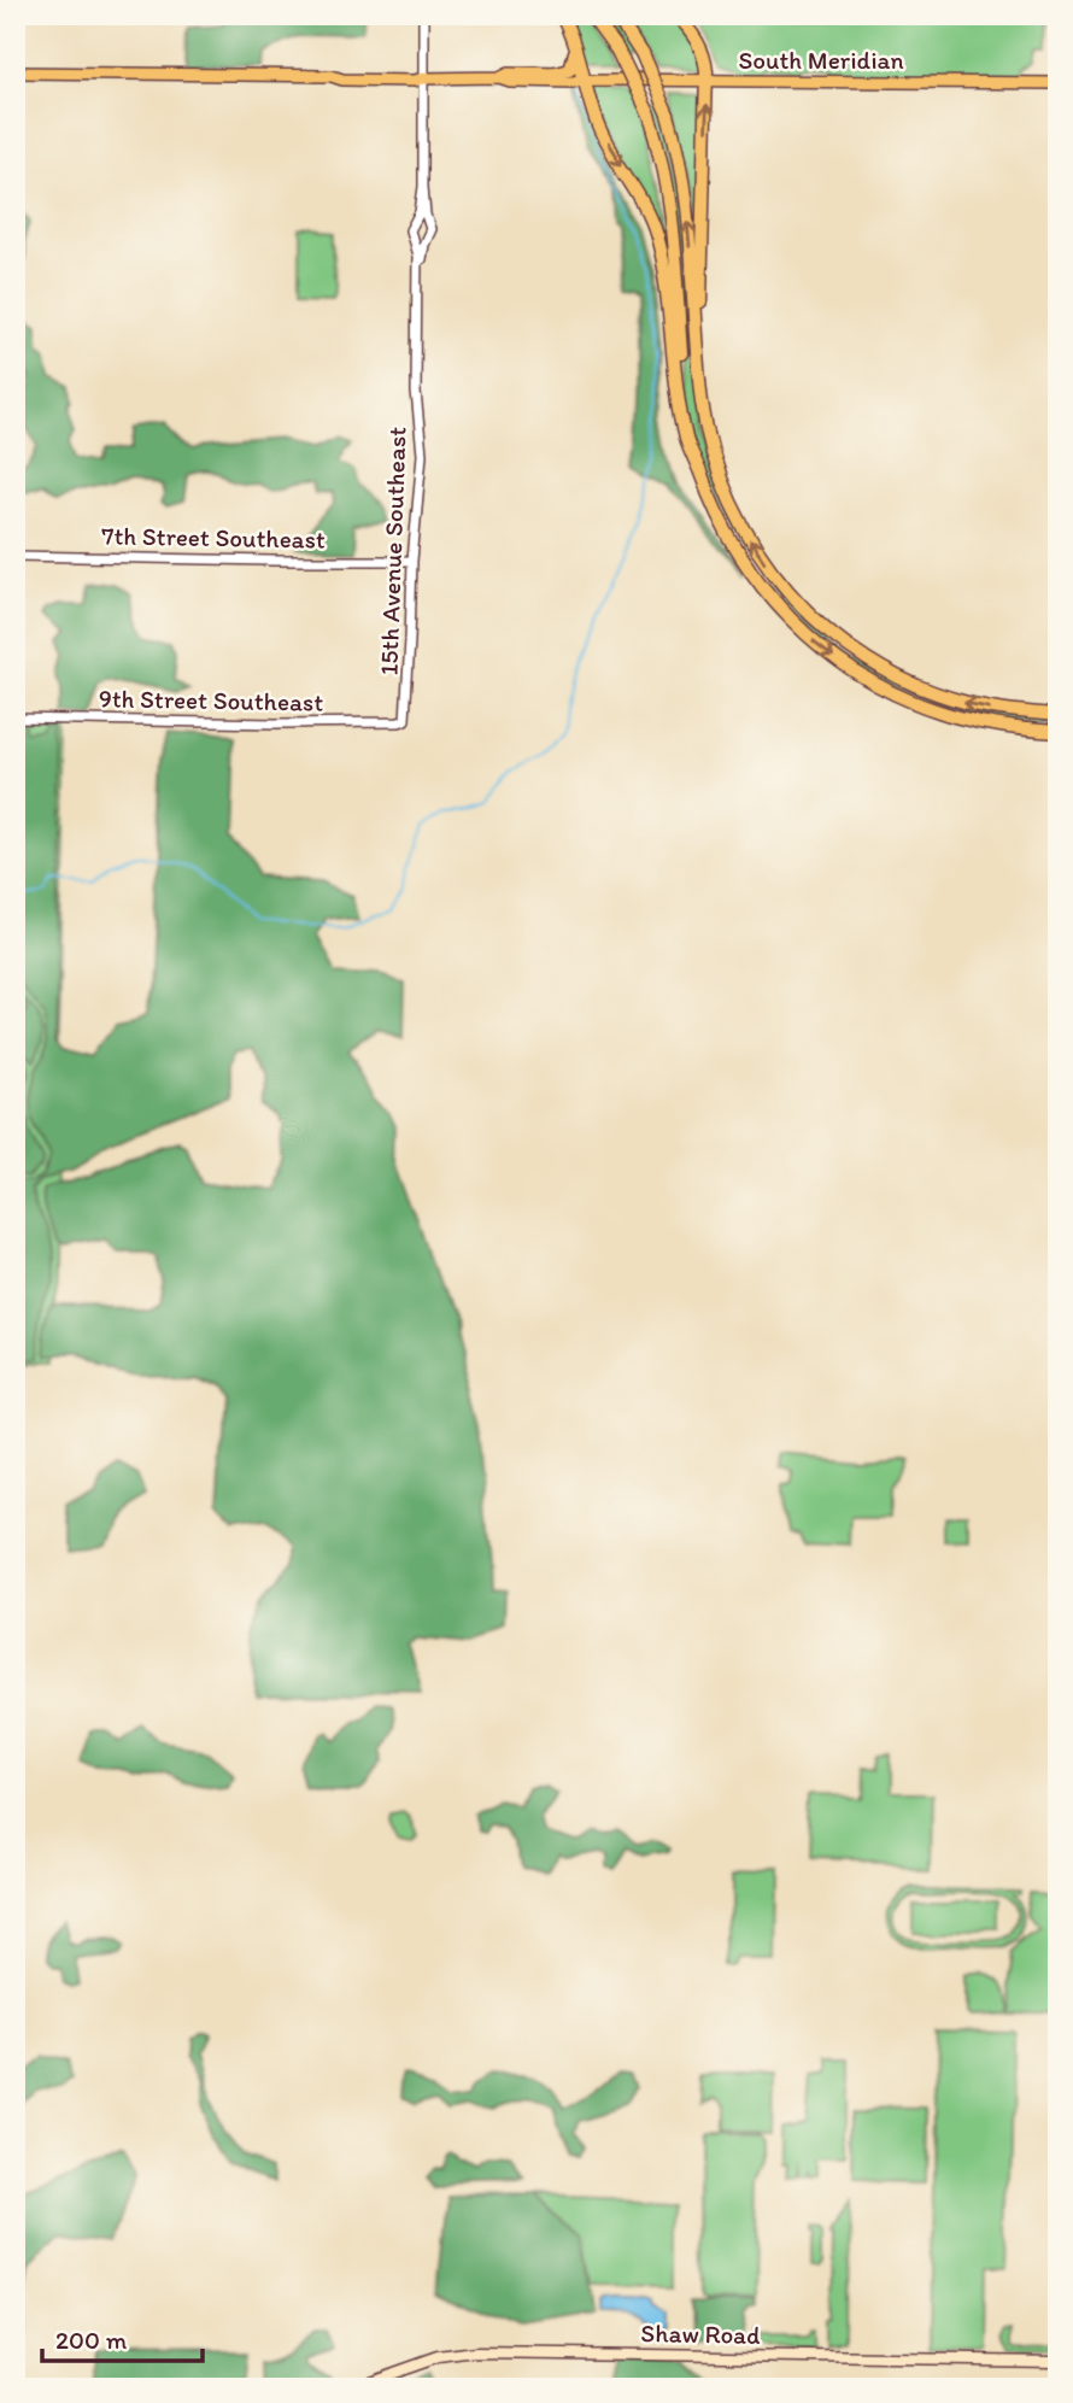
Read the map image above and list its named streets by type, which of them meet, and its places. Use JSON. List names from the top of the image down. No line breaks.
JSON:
{"streets":{"main road":["South Meridian","Shaw Road"],"street":["7th Street Southeast","15th Avenue Southeast","9th Street Southeast"]},"crossings":[["7th Street Southeast","15th Avenue Southeast"],["15th Avenue Southeast","9th Street Southeast"]],"scale_bar":"200 m"}
